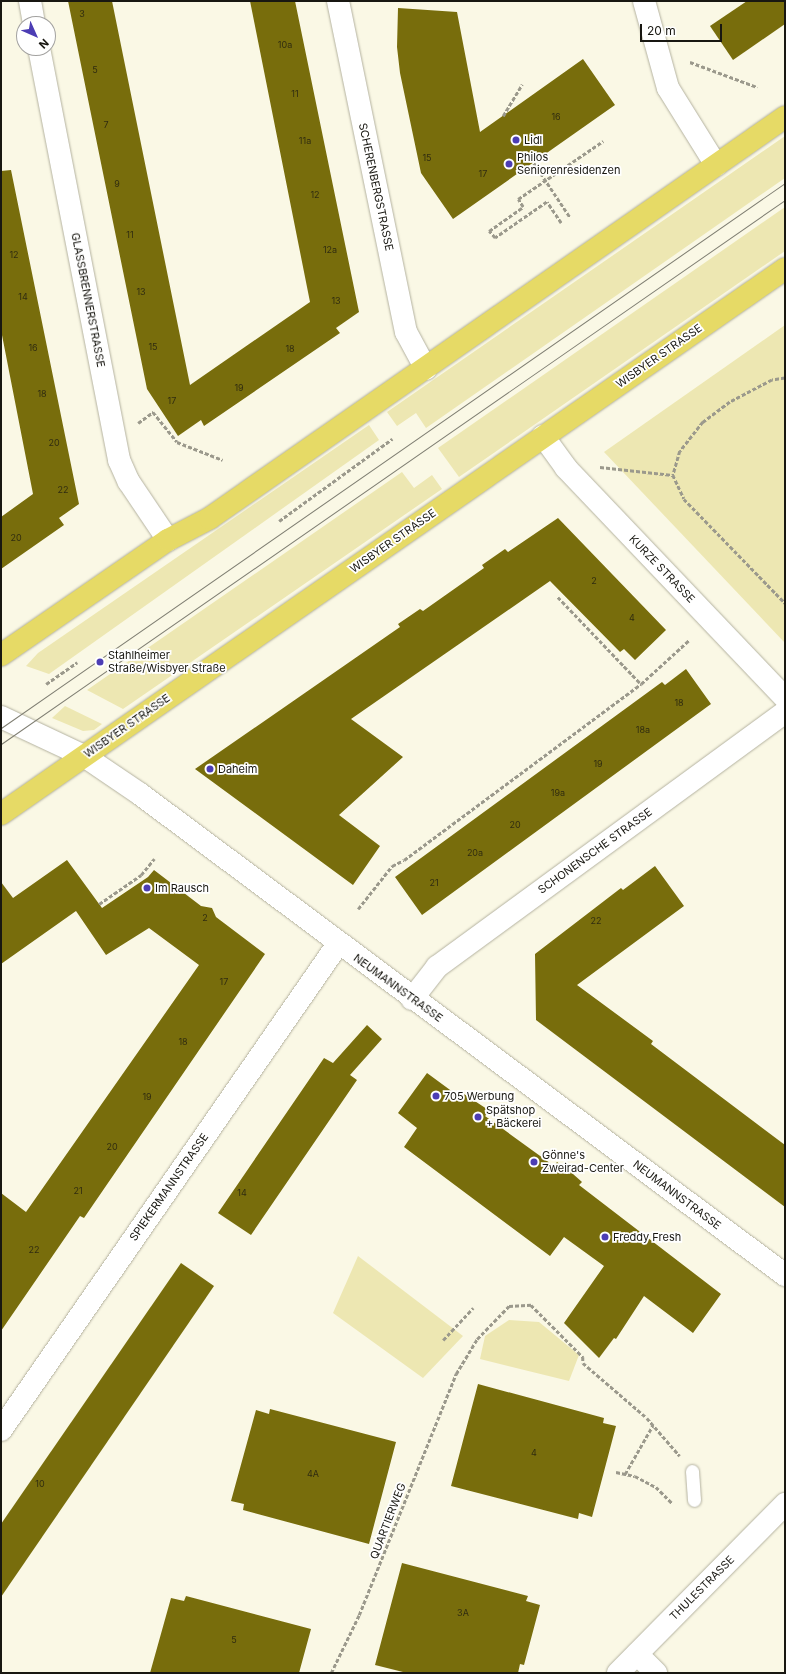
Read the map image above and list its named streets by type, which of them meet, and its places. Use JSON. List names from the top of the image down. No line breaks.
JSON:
{"streets":{"main road":["WISBYER STRASSE"],"street":["SCHERENBERGSTRASSE","GLASSBRENNERSTRASSE","KURZE STRASSE","SCHONENSCHE STRASSE","NEUMANNSTRASSE","SPIEKERMANNSTRASSE","THULESTRASSE"],"path":["QUARTIERWEG"]},"crossings":[["WISBYER STRASSE","KURZE STRASSE"],["WISBYER STRASSE","NEUMANNSTRASSE"],["SCHONENSCHE STRASSE","NEUMANNSTRASSE"],["NEUMANNSTRASSE","SPIEKERMANNSTRASSE"]],"places":["Lidl","Philos Seniorenresidenzen","Stahlheimer Straße/Wisbyer Straße","Daheim","Im Rausch","705 Werbung","Spätshop + Bäckerei","Gönne's Zweirad-Center","Freddy Fresh"],"house_numbers":["3","10a","5","11","16","7","11a","15","17","9","12","11","12a","12","13","14","13","15","16","18","19","18","17","20","22","20","2","4","18","18a","19","19a","20","20a","21","2","22","17","18","19","20","21","14","22","4","4A","10","3A","5"],"scale_bar":"20 m","north":"bottom right"}
